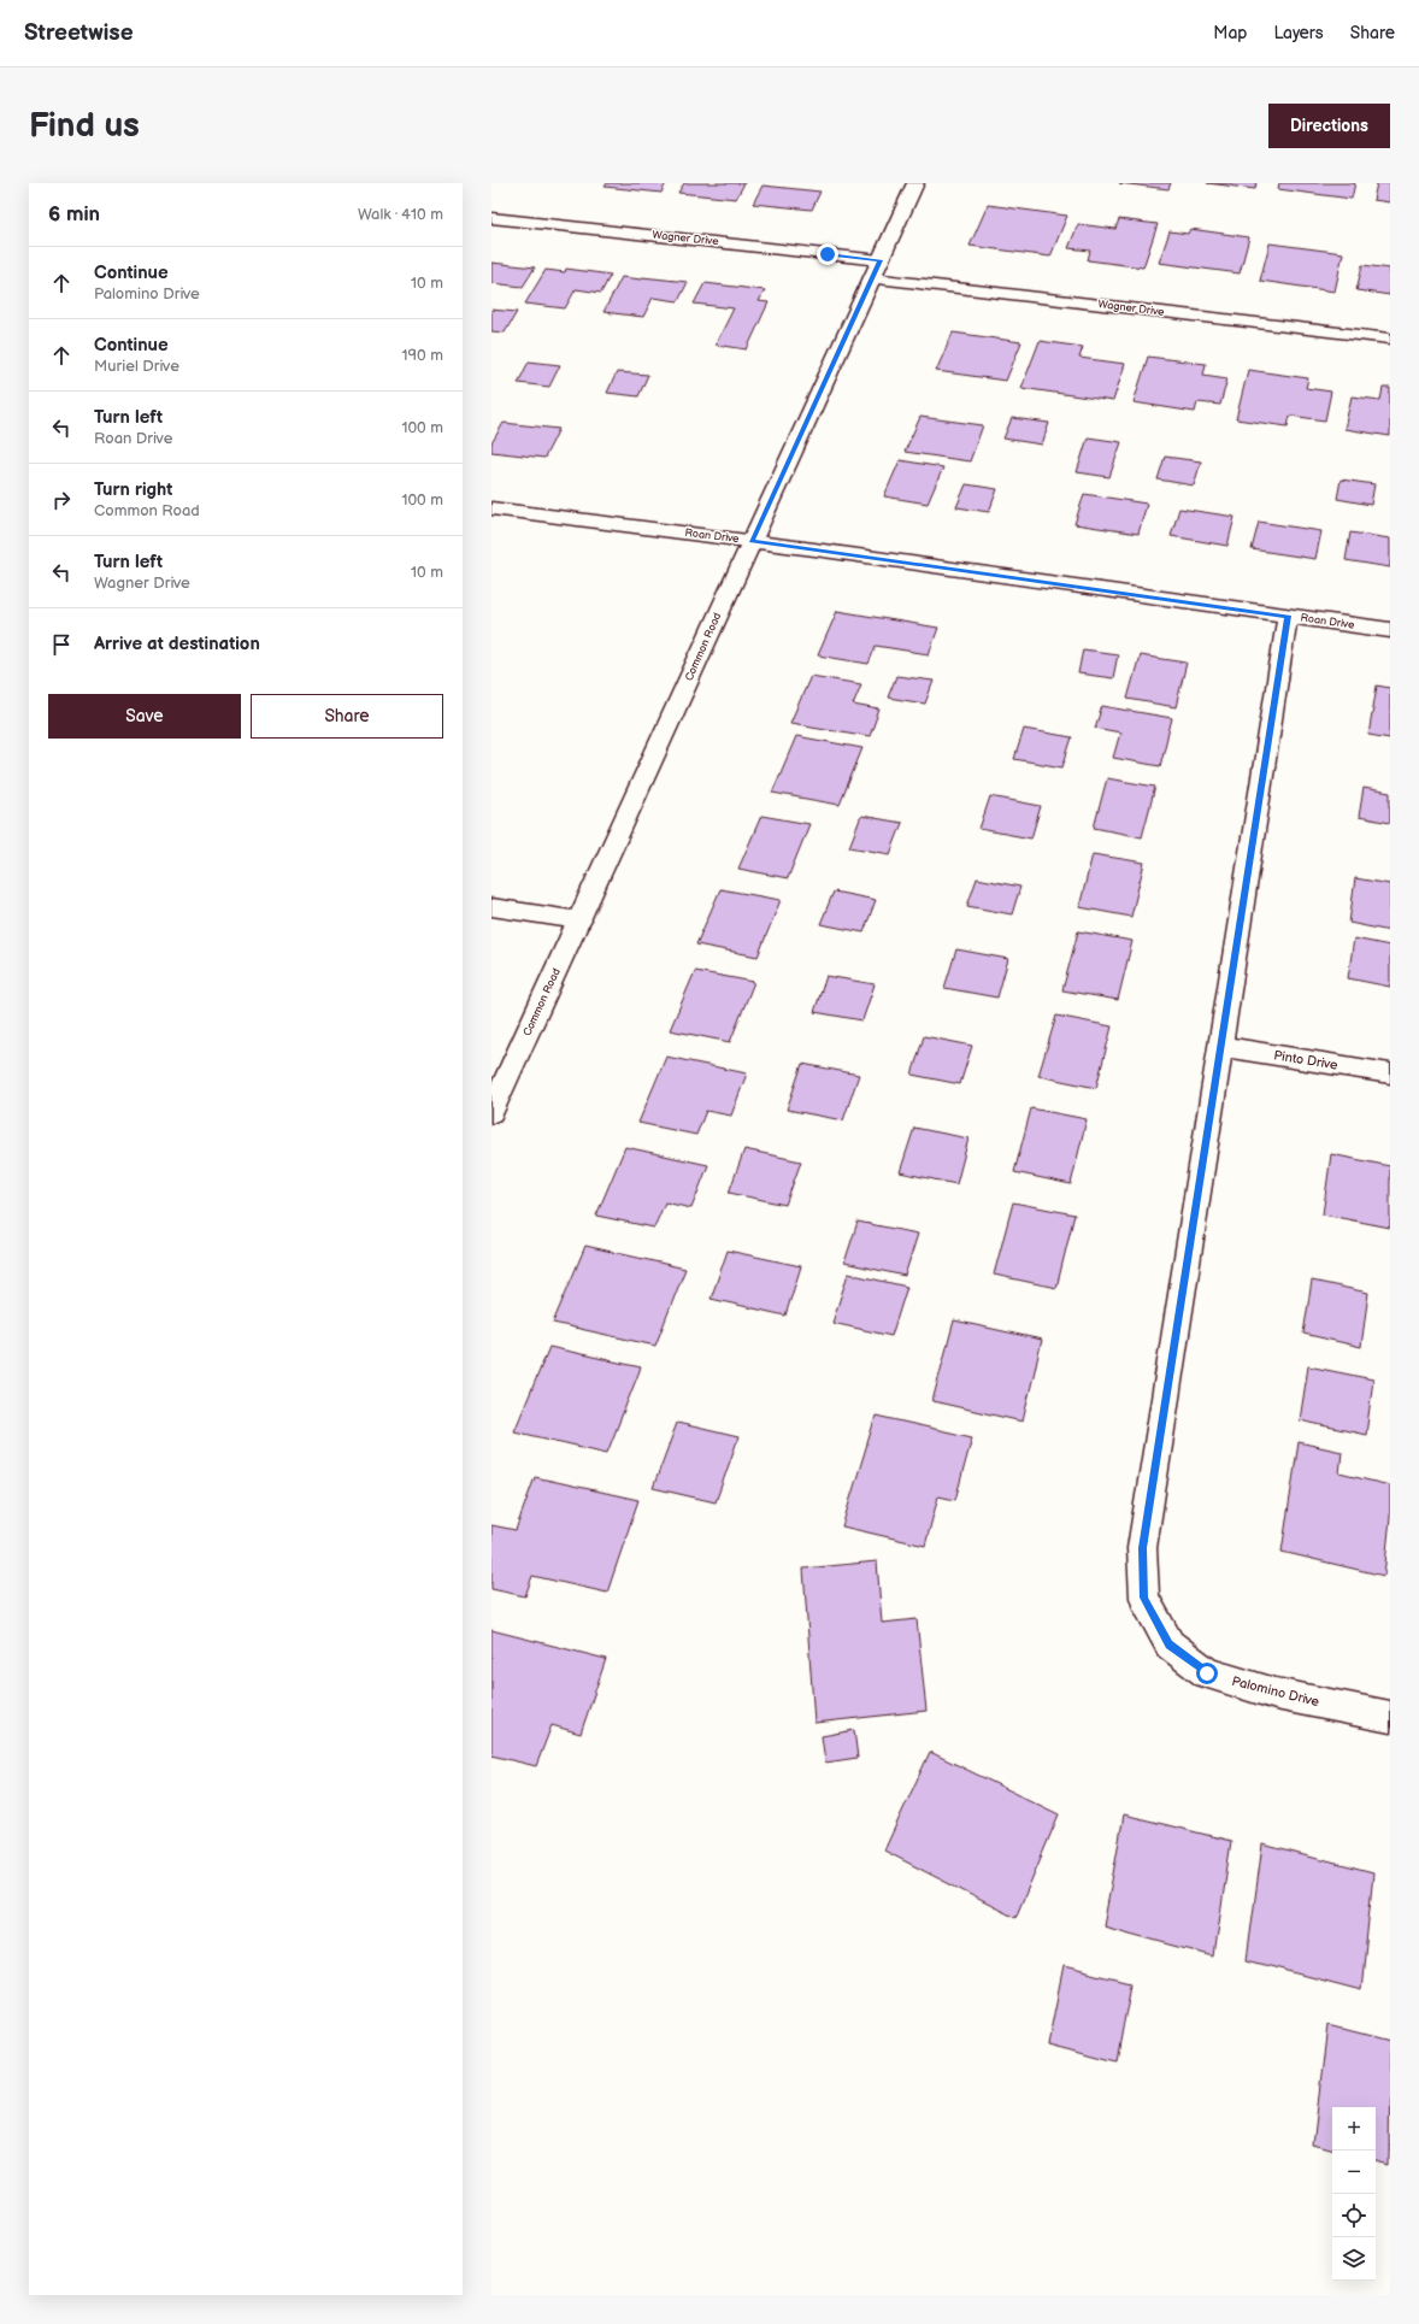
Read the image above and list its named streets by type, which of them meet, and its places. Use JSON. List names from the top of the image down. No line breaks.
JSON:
{"streets":{"street":["Wagner Drive","Roan Drive","Common Road","Pinto Drive","Palomino Drive"]},"crossings":[["Wagner Drive","Common Road"],["Roan Drive","Common Road"],["Pinto Drive","Palomino Drive"]],"page":{"header":"Streetwise","nav":["Map","Layers","Share"],"buttons":["Directions",["Save","Share"]],"title":"Find us","heading":["6 min","Walk · 410 m"],"list":[["Continue","Palomino Drive","10 m"],["Continue","Muriel Drive","190 m"],["Turn left","Roan Drive","100 m"],["Turn right","Common Road","100 m"],["Turn left","Wagner Drive","10 m"],"Arrive at destination"],"map_buttons":["+","−"]}}
